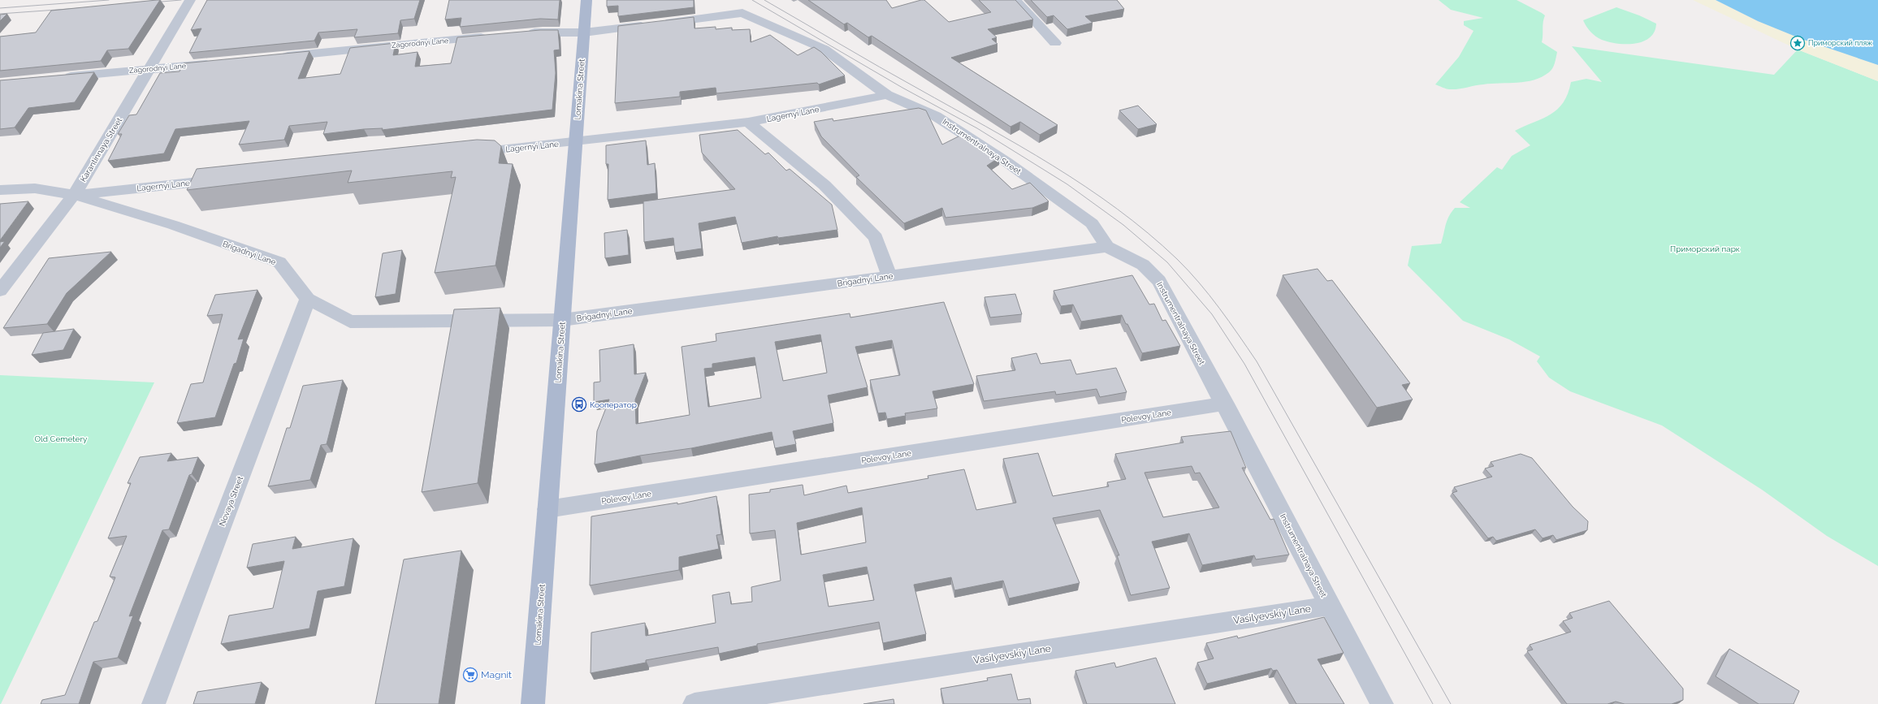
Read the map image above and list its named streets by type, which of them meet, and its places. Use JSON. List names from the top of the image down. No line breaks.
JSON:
{"streets":{"main road":["Lomakina Street"],"street":["Zagorodnyi Lane","Lagernyi Lane","Instrumentralnaya Street","Karantinnaya Street","Brigadnyi Lane","Polevoy Lane","Novaya Street","Vasilyevskiy Lane"]},"crossings":[["Zagorodnyi Lane","Karantinnaya Street"],["Lomakina Street","Lagernyi Lane"],["Lomakina Street","Instrumentralnaya Street"],["Lomakina Street","Brigadnyi Lane"],["Lomakina Street","Polevoy Lane"],["Lagernyi Lane","Instrumentralnaya Street"],["Lagernyi Lane","Karantinnaya Street"],["Lagernyi Lane","Brigadnyi Lane"],["Instrumentralnaya Street","Brigadnyi Lane"],["Instrumentralnaya Street","Polevoy Lane"],["Instrumentralnaya Street","Vasilyevskiy Lane"],["Karantinnaya Street","Brigadnyi Lane"],["Brigadnyi Lane","Novaya Street"]],"parks":["Приморский парк","Old Cemetery"],"places":{"place":["Приморский пляж"],"bus stop":["Кооператор"],"supermarket":["Magnit"]}}
